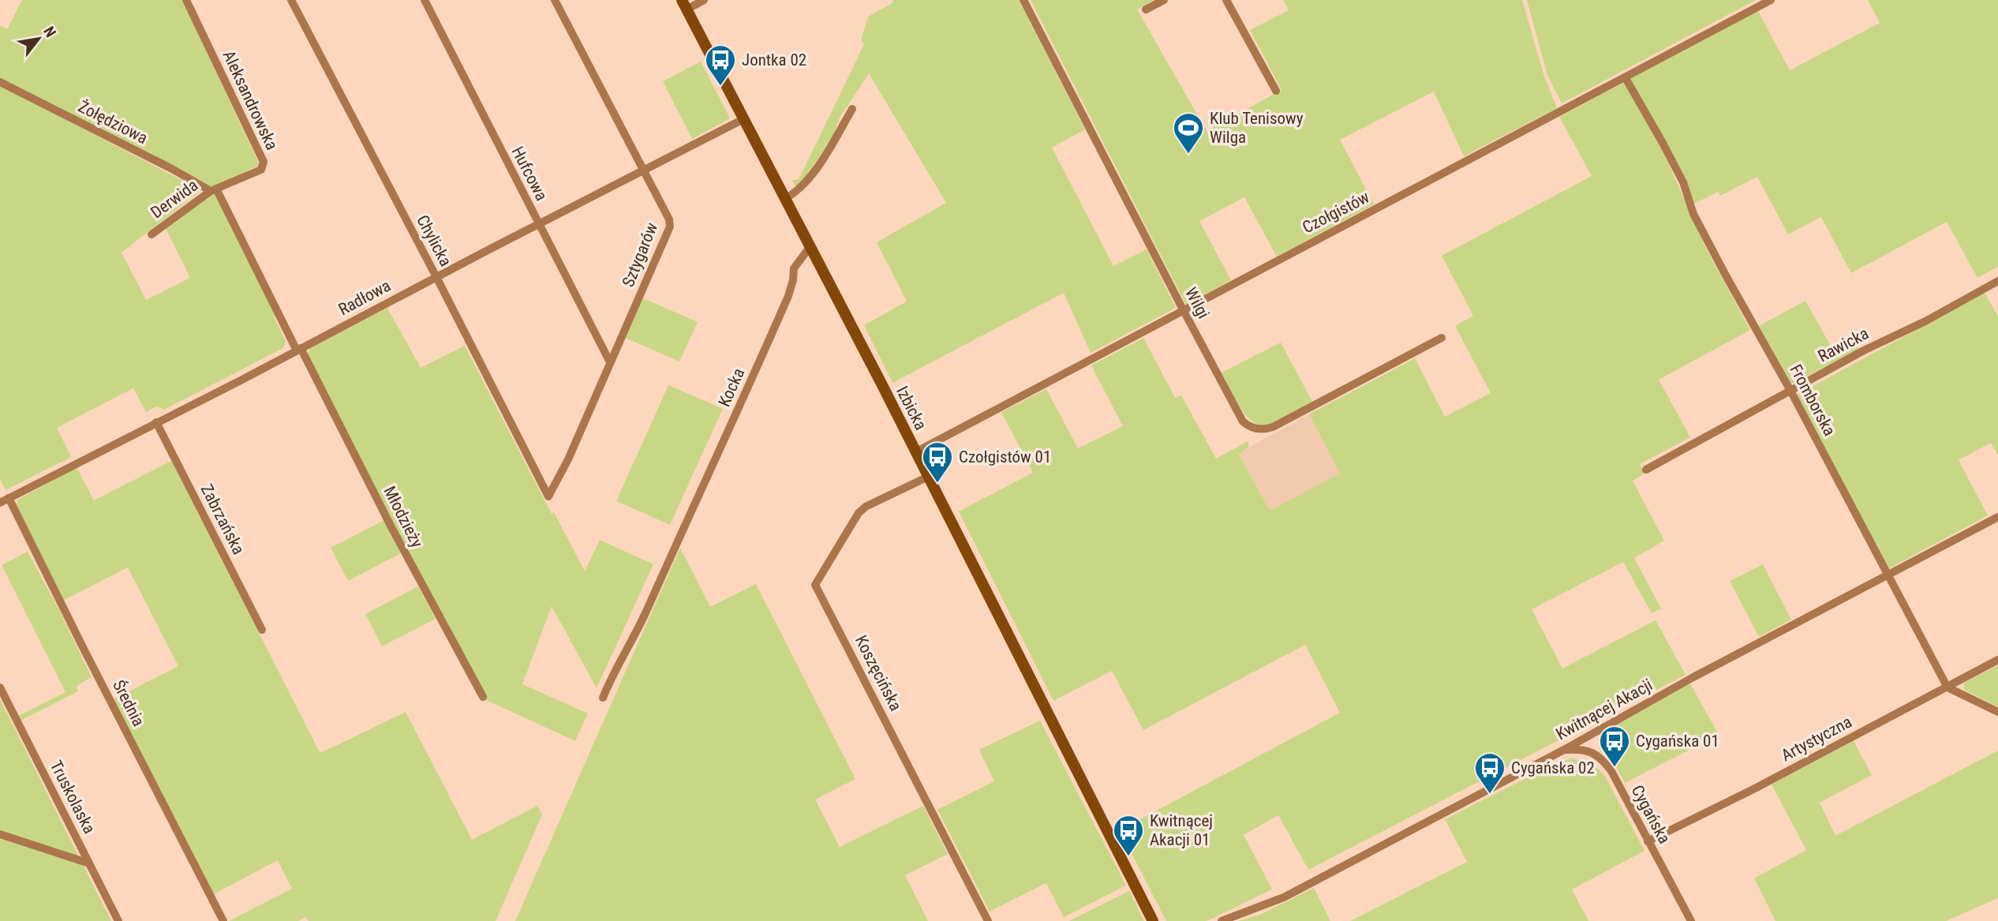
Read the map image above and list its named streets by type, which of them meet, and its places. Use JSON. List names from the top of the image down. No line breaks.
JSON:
{"streets":{"street":["Aleksandrowska","Żołędziowa","Hufcowa","Derwida","Czołgistów","Chylicka","Sztygarów","Radłowa","Wilgi","Rawicka","Kocka","Fromborska","Izbicka","Młodzieży","Zabrzańska","Koszęcińska","Średnia","Kwitnącej Akacji","Artystyczna","Truskolaska","Cygańska"]},"crossings":[["Aleksandrowska","Żołędziowa"],["Aleksandrowska","Derwida"],["Aleksandrowska","Młodzieży"],["Żołędziowa","Derwida"],["Żołędziowa","Młodzieży"],["Hufcowa","Sztygarów"],["Hufcowa","Radłowa"],["Derwida","Młodzieży"],["Czołgistów","Wilgi"],["Czołgistów","Fromborska"],["Czołgistów","Izbicka"],["Chylicka","Sztygarów"],["Chylicka","Radłowa"],["Sztygarów","Radłowa"],["Radłowa","Izbicka"],["Radłowa","Młodzieży"],["Radłowa","Zabrzańska"],["Radłowa","Średnia"],["Rawicka","Fromborska"],["Kocka","Izbicka"],["Fromborska","Kwitnącej Akacji"],["Fromborska","Artystyczna"],["Izbicka","Koszęcińska"],["Kwitnącej Akacji","Cygańska"],["Artystyczna","Cygańska"]],"places":{"bus stop":["Jontka 02","Czołgistów 01","Cygańska 01","Cygańska 02","Kwitnącej Akacji 01"],"sports":["Klub Tenisowy Wilga"]},"north":"top right"}
